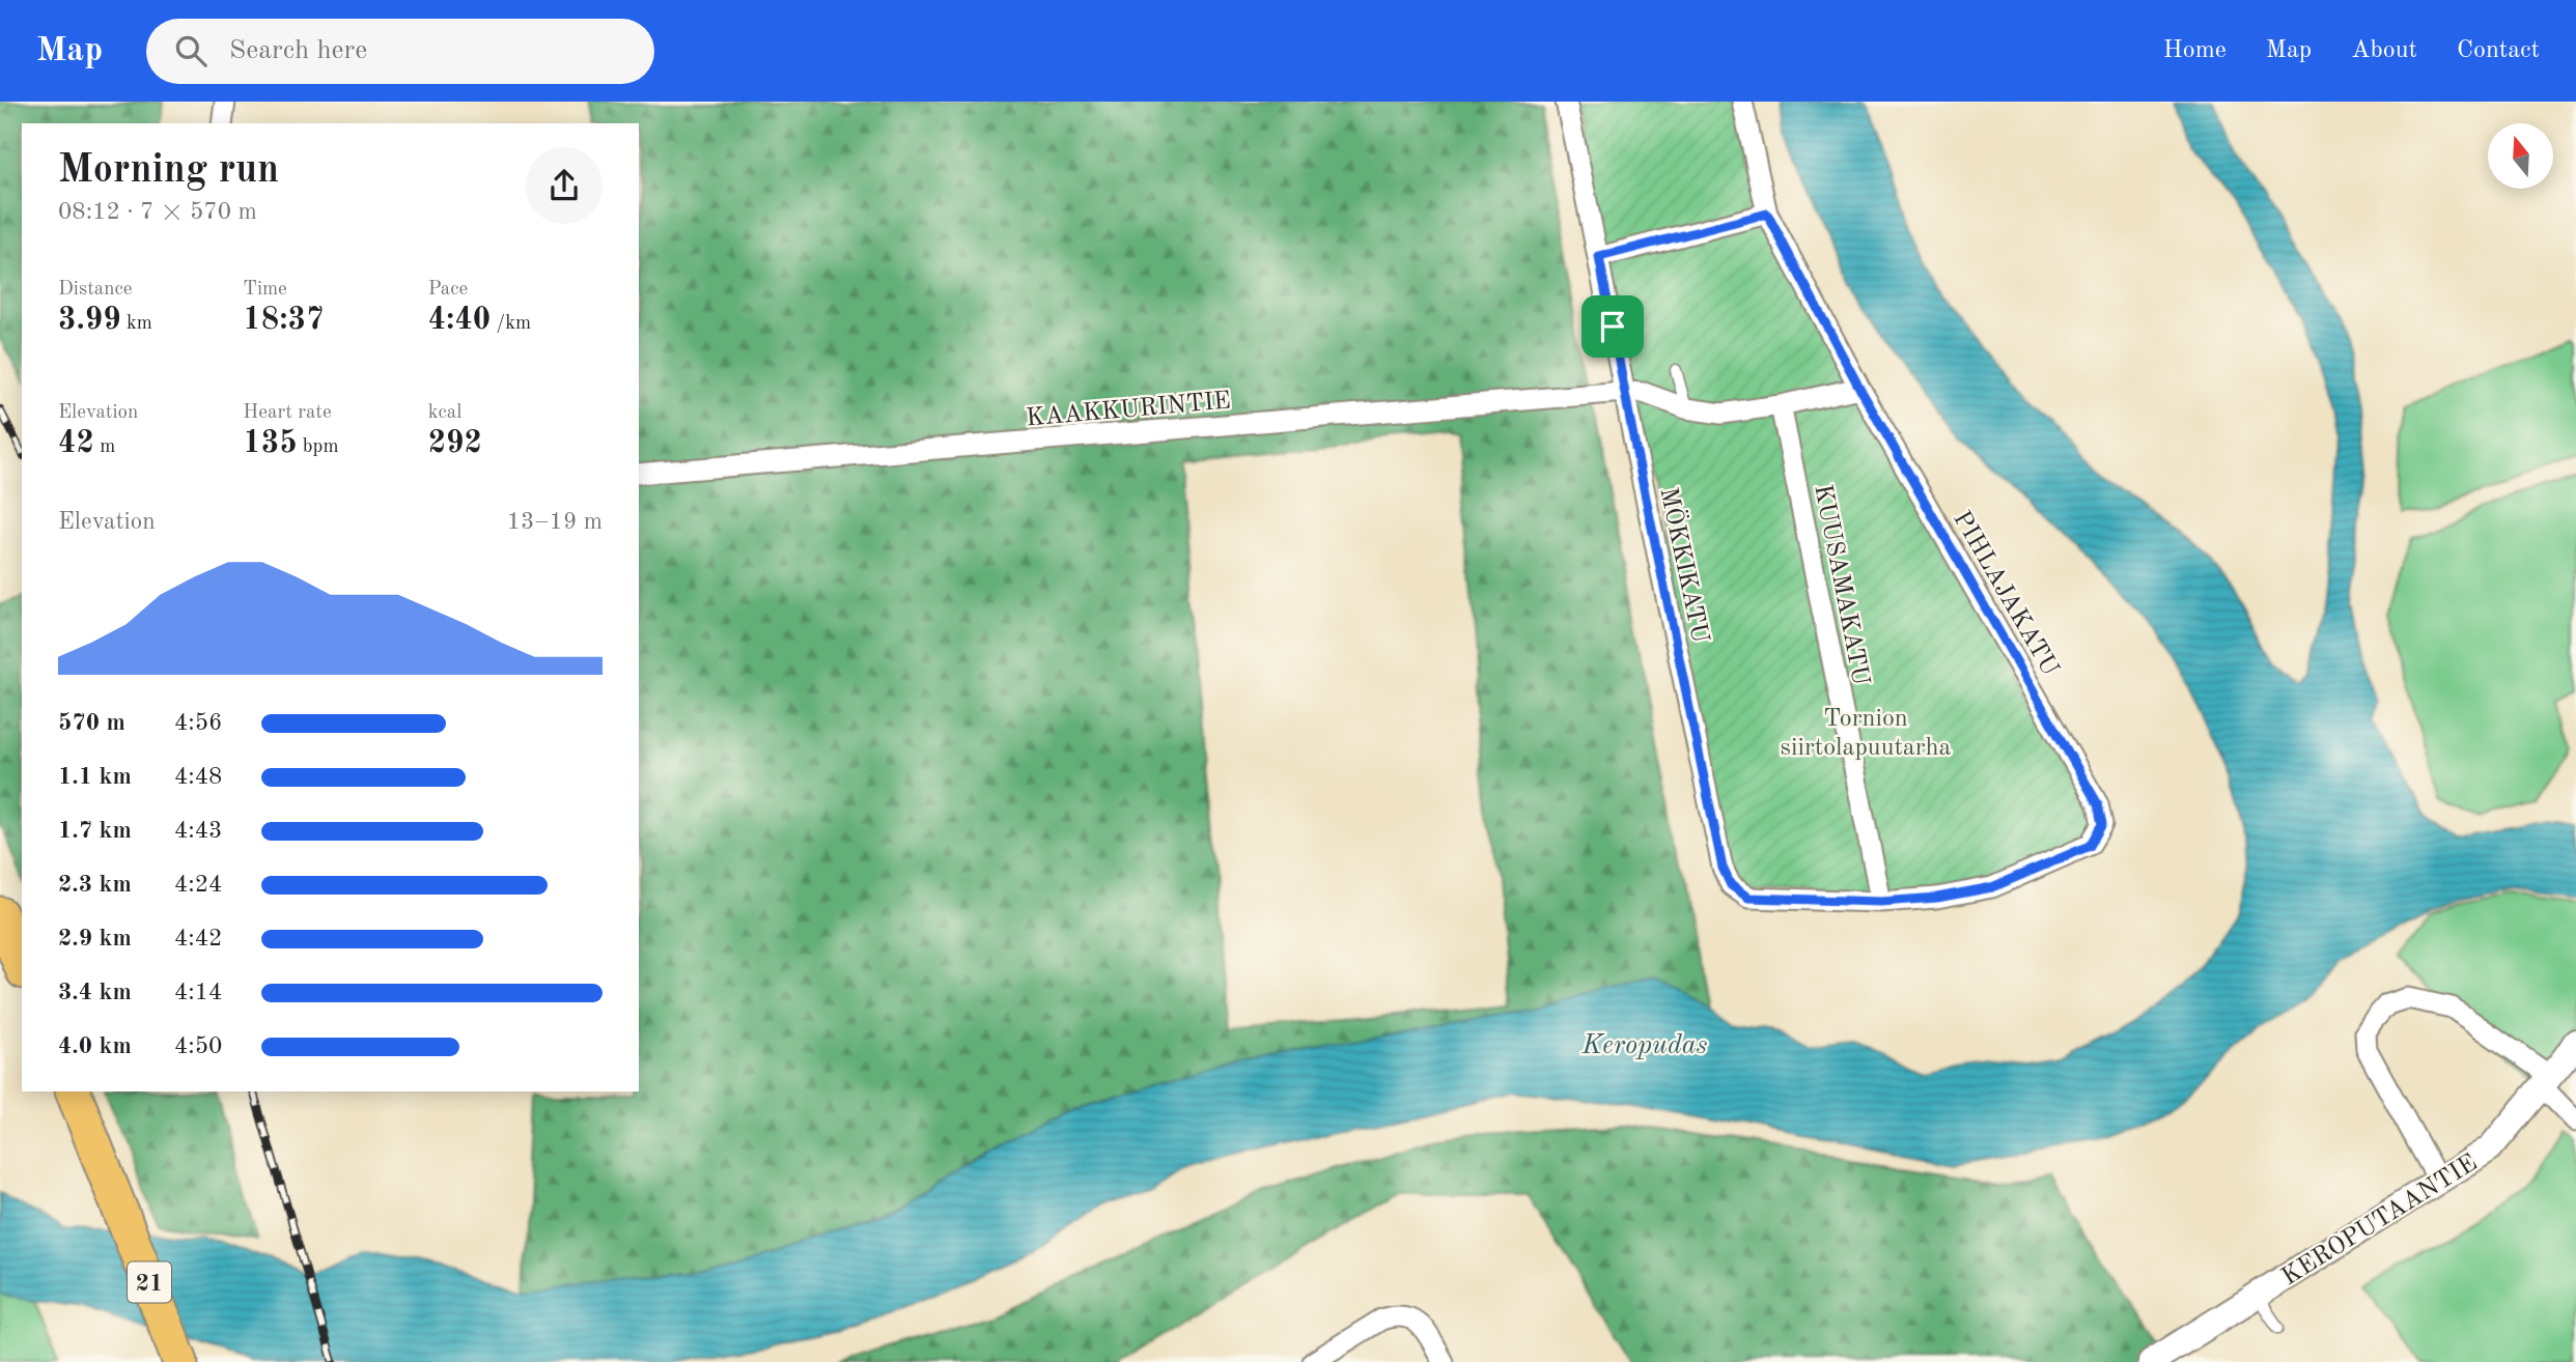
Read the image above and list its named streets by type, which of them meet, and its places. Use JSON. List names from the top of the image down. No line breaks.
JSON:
{"streets":{"highway":["21"],"street":["KAAKKURINTIE","MÖKKIKATU","KUUSAMAKATU","PIHLAJAKATU","KEROPUTAANTIE"]},"crossings":[["KAAKKURINTIE","MÖKKIKATU"],["MÖKKIKATU","KUUSAMAKATU"],["MÖKKIKATU","PIHLAJAKATU"],["KUUSAMAKATU","PIHLAJAKATU"]],"water":["Keropudas"],"parks":["Tornion siirtolapuutarha"],"north":"top","page":{"header":"Map","search":"Search here","nav":["Home","Map","About","Contact"],"heading":["Morning run","08:12 · 7 × 570 m"],"stats":[["Distance","3.99 km"],["Time","18:37"],["Pace","4:40 /km"],["Elevation","42 m"],["Heart rate","135 bpm"],["kcal","292"]],"chart":["Elevation","13–19 m"],"list":[{"name":"570 m","note":"4:56"},{"name":"1.1 km","note":"4:48"},{"name":"1.7 km","note":"4:43"},{"name":"2.3 km","note":"4:24"},{"name":"2.9 km","note":"4:42"},{"name":"3.4 km","note":"4:14"},{"name":"4.0 km","note":"4:50"}]}}
